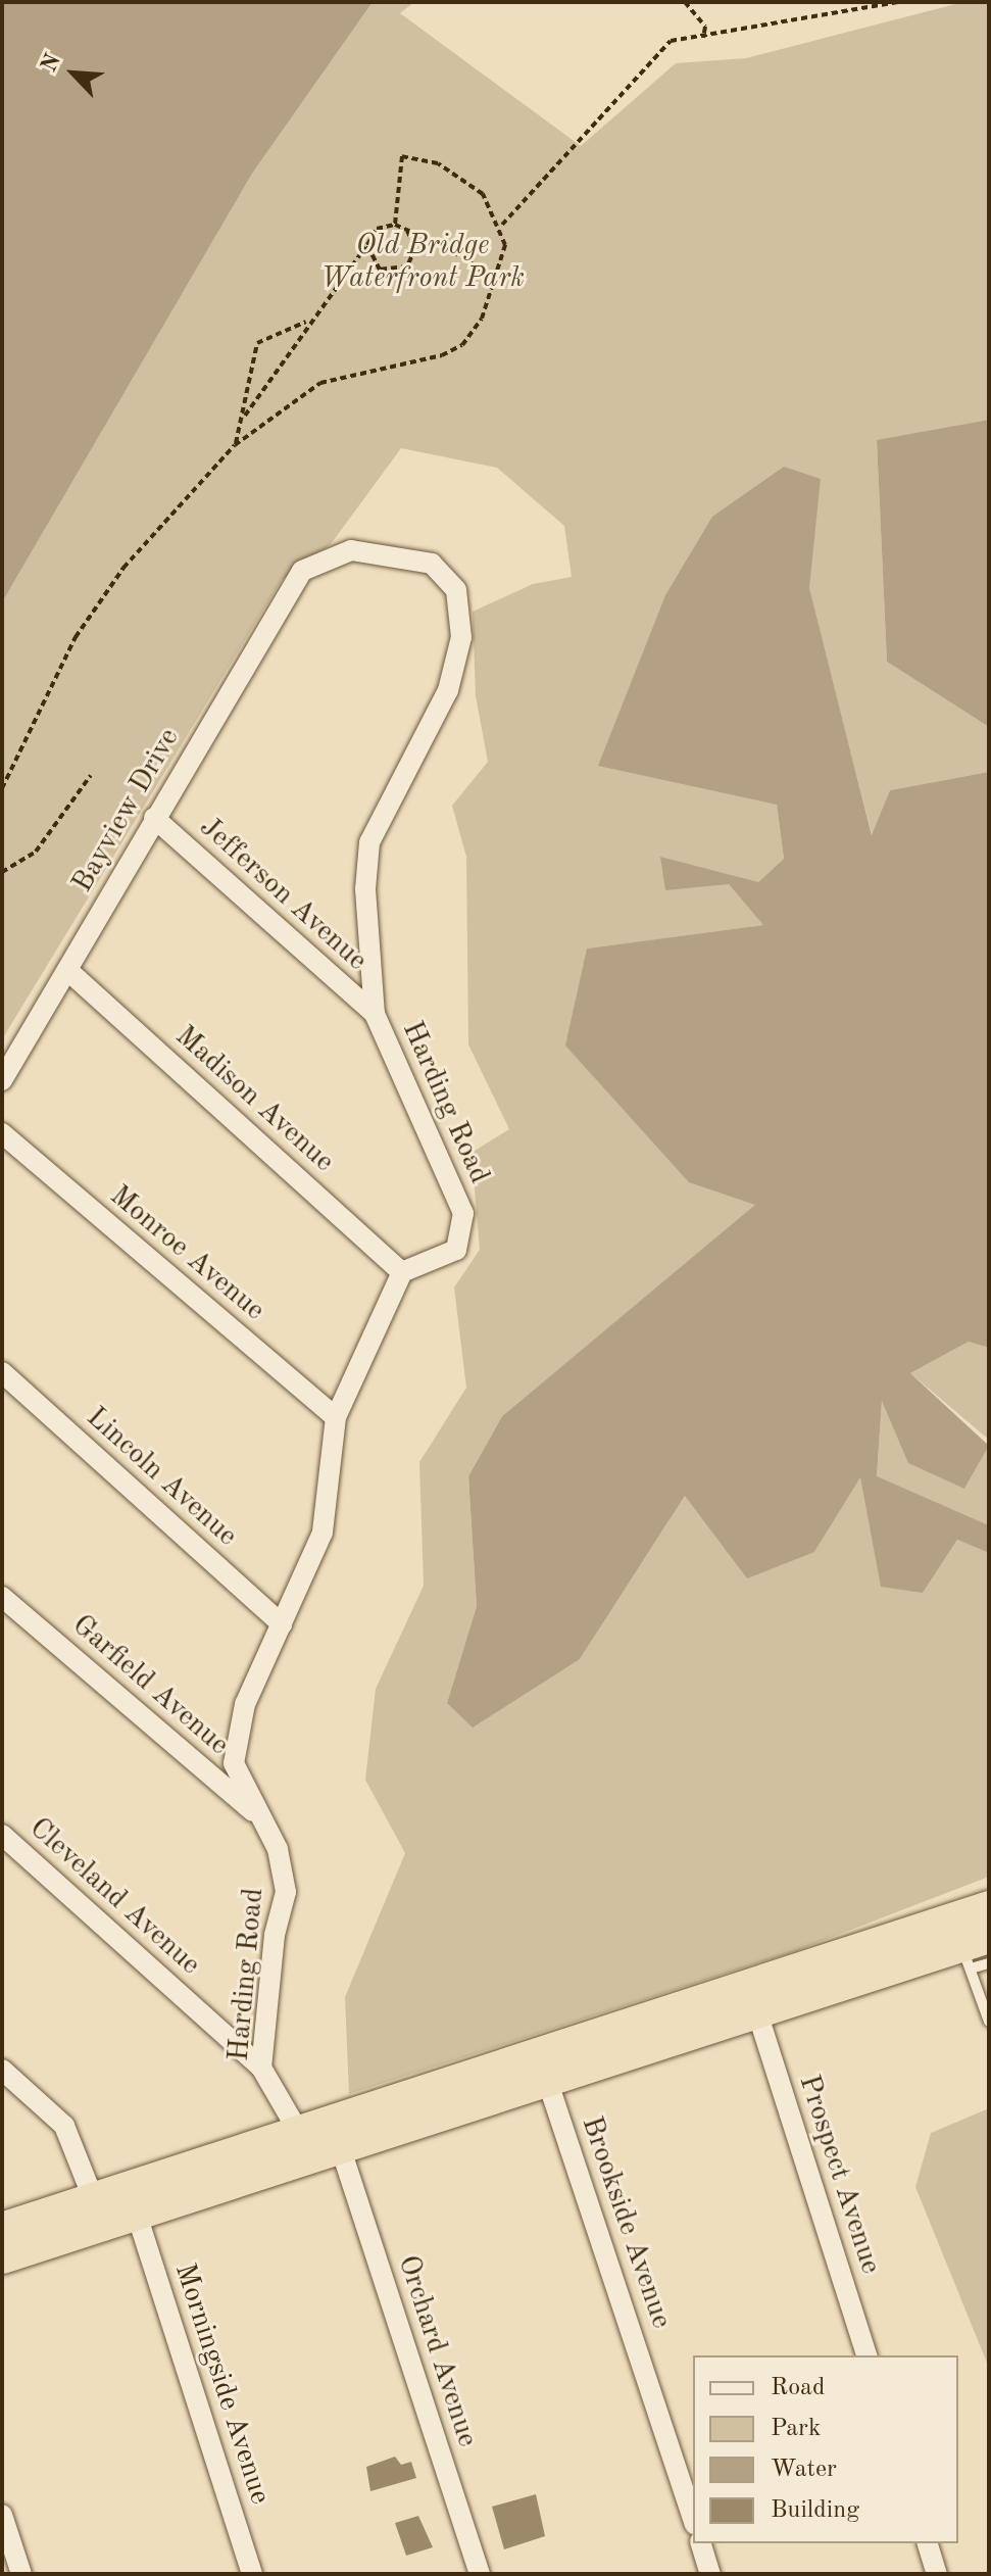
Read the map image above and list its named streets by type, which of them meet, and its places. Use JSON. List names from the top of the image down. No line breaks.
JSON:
{"streets":{"street":["Bayview Drive","Jefferson Avenue","Madison Avenue","Harding Road","Monroe Avenue","Lincoln Avenue","Garfield Avenue","Cleveland Avenue","Prospect Avenue","Brookside Avenue","Orchard Avenue","Morningside Avenue"]},"crossings":[["Bayview Drive","Jefferson Avenue"],["Bayview Drive","Madison Avenue"],["Bayview Drive","Harding Road"],["Jefferson Avenue","Harding Road"],["Madison Avenue","Harding Road"],["Harding Road","Monroe Avenue"],["Harding Road","Lincoln Avenue"],["Harding Road","Garfield Avenue"],["Harding Road","Cleveland Avenue"]],"parks":["Old Bridge Waterfront Park"],"legend":["Road","Park","Water","Building"],"north":"top left"}
